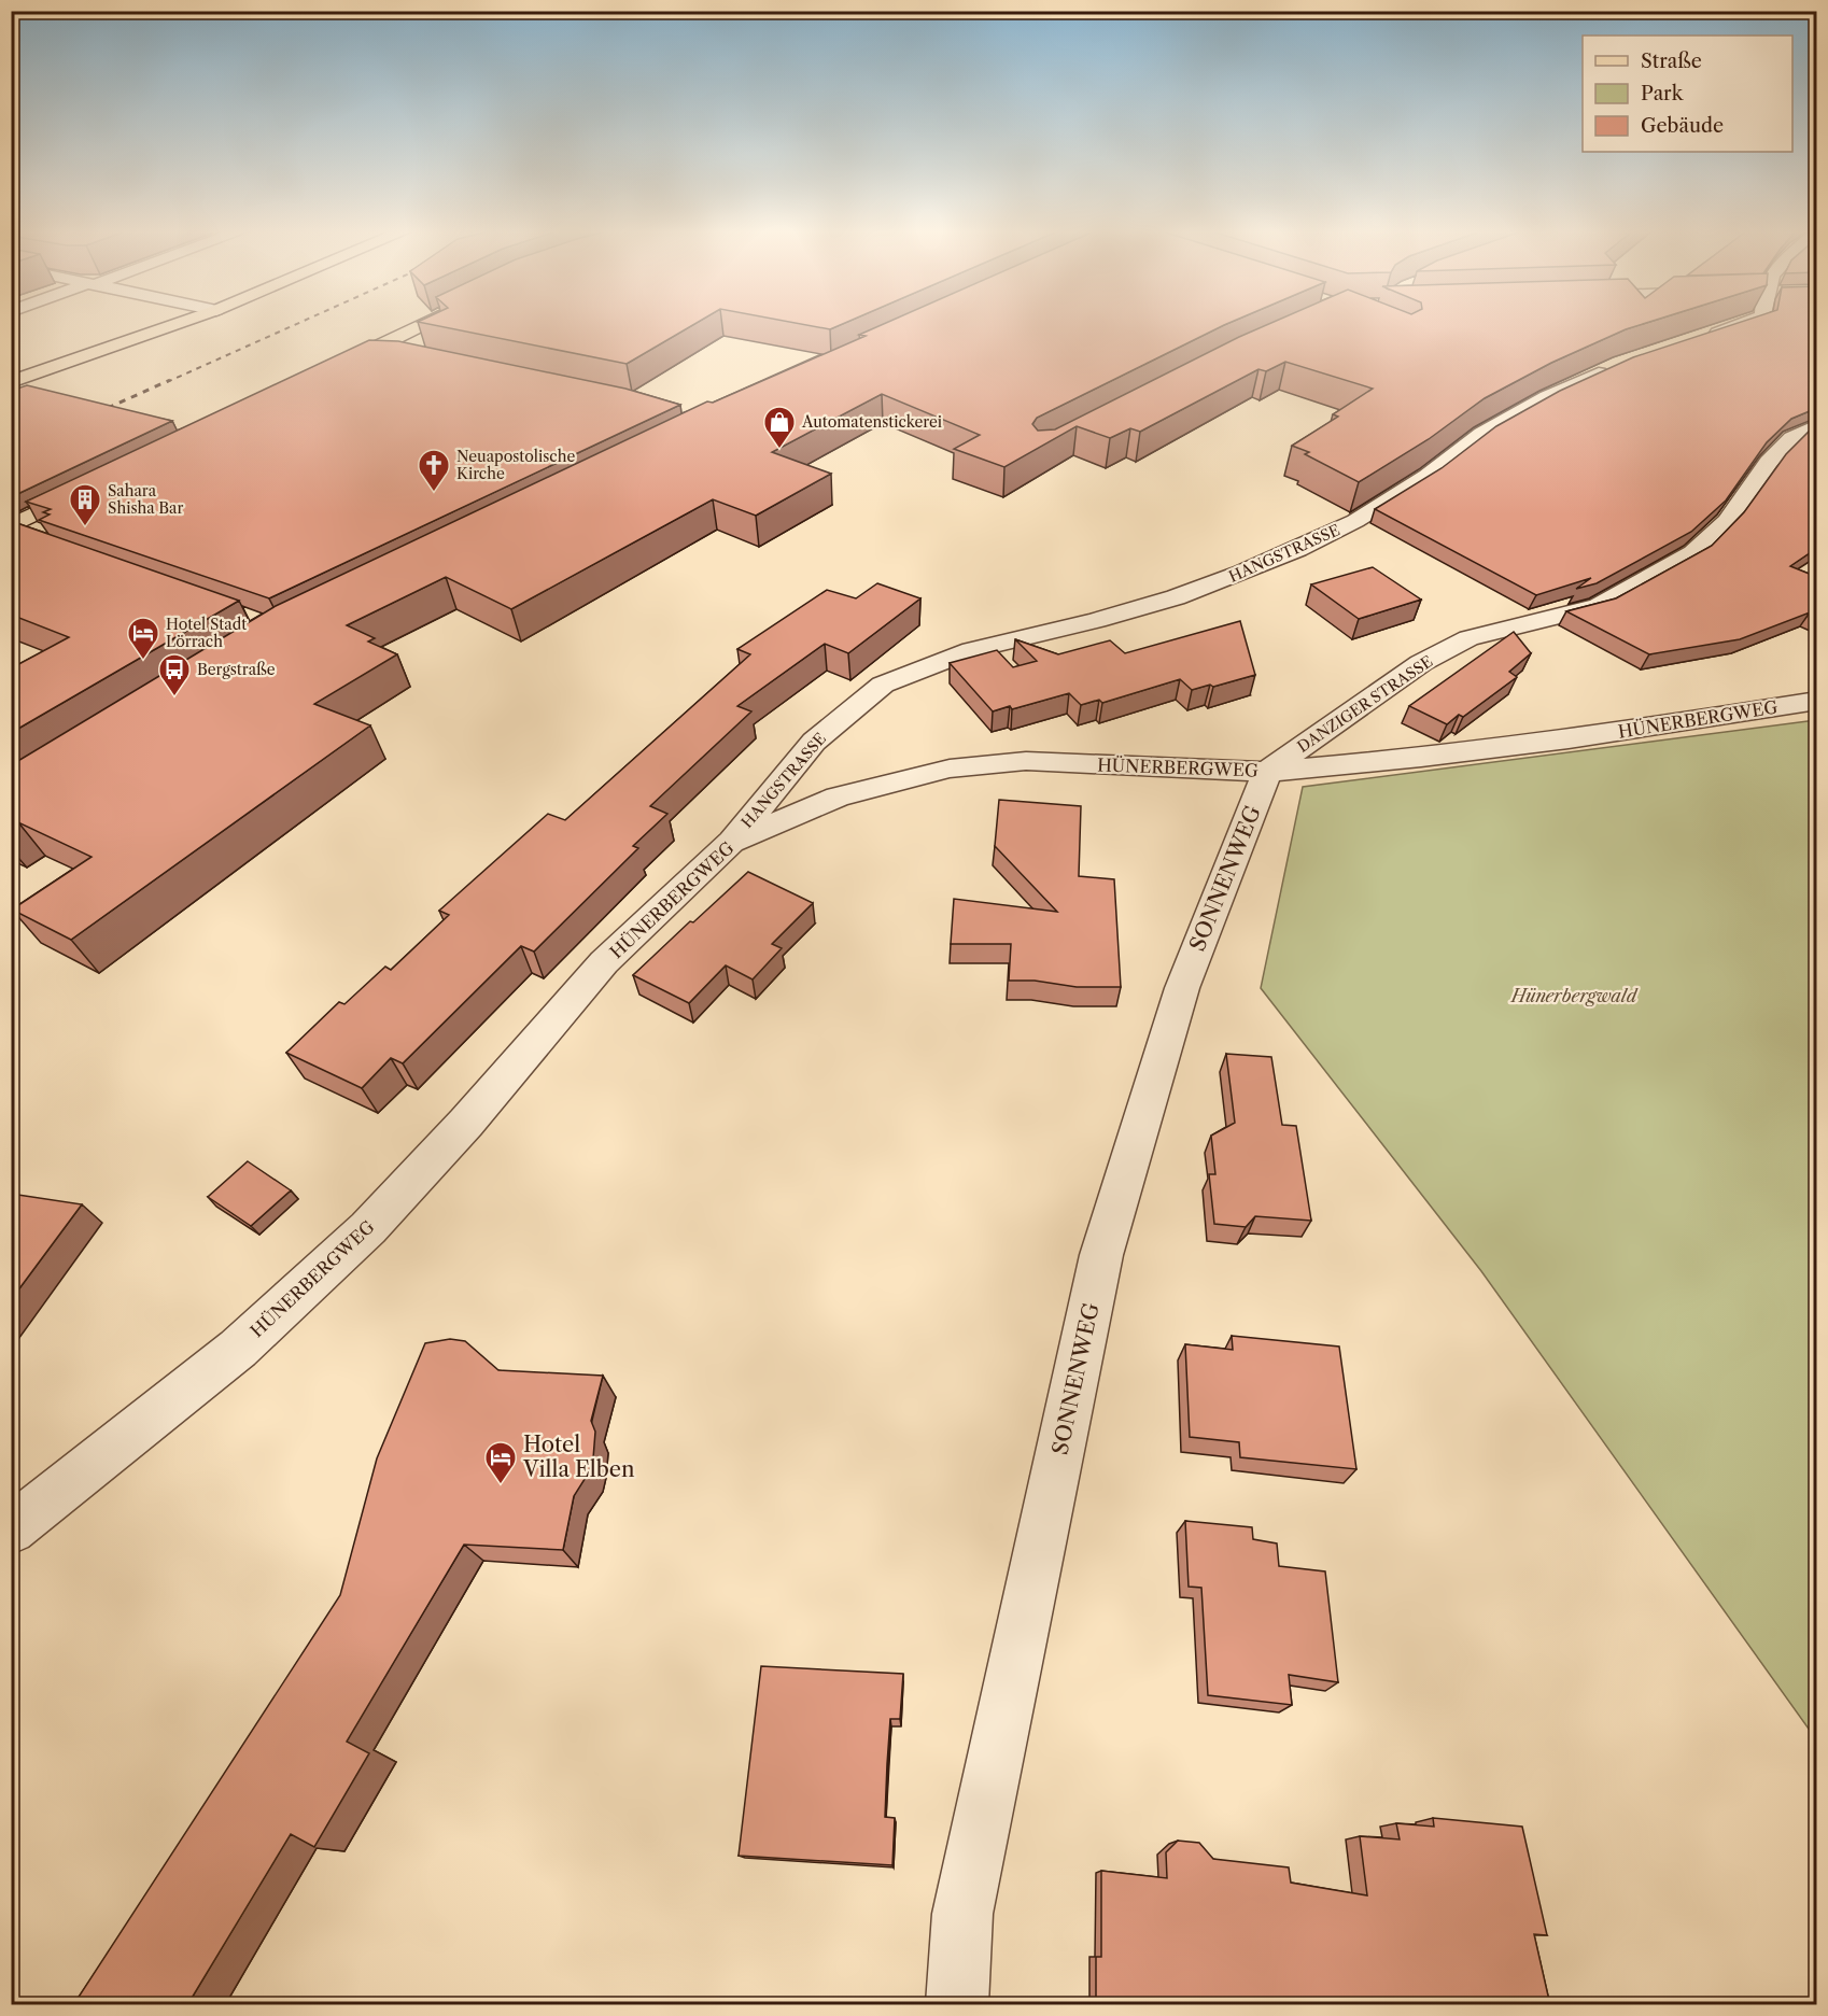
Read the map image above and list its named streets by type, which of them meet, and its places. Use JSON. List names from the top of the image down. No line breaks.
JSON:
{"streets":{"street":["HANGSTRASSE","DANZIGER STRASSE","HÜNERBERGWEG","SONNENWEG"]},"crossings":[["HANGSTRASSE","HÜNERBERGWEG"],["DANZIGER STRASSE","HÜNERBERGWEG"],["DANZIGER STRASSE","SONNENWEG"],["HÜNERBERGWEG","SONNENWEG"]],"parks":["Hünerbergwald"],"places":{"shop":["Automatenstickerei"],"church":["Neuapostolische Kirche"],"building":["Sahara Shisha Bar"],"hotel":["Hotel Stadt Lörrach","Hotel Villa Elben"],"bus stop":["Bergstraße"]},"legend":["Straße","Park","Gebäude"]}
